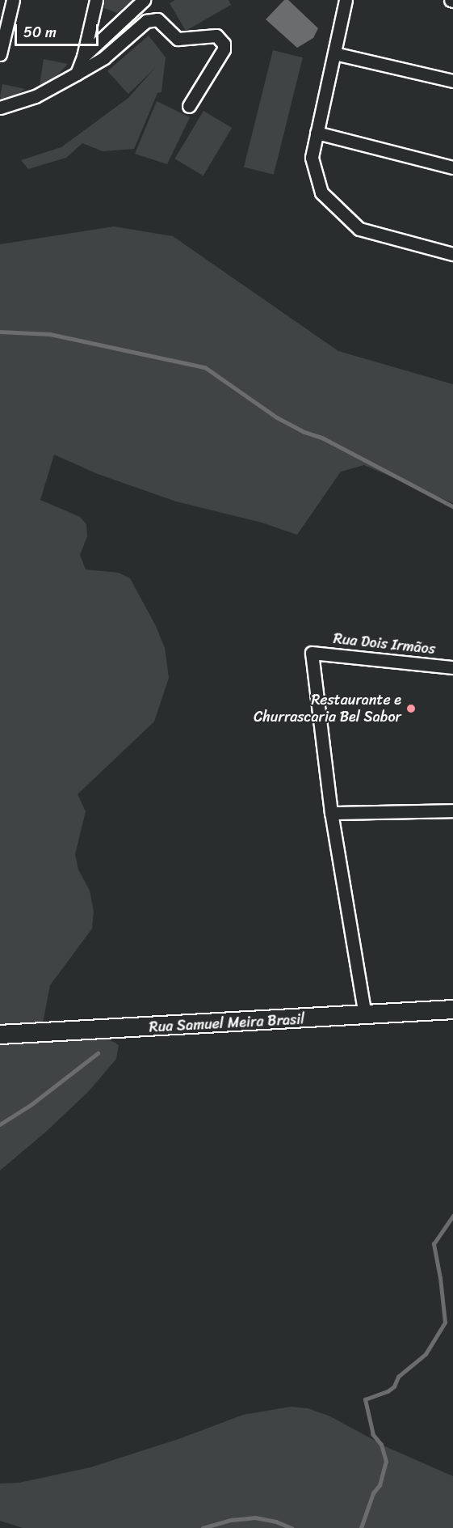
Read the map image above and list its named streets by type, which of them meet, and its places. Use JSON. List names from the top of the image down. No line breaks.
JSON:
{"streets":{"street":["Rua Dois Irmãos","Rua Samuel Meira Brasil"]},"places":["Restaurante e Churrascaria Bel Sabor"],"scale_bar":"50 m"}
